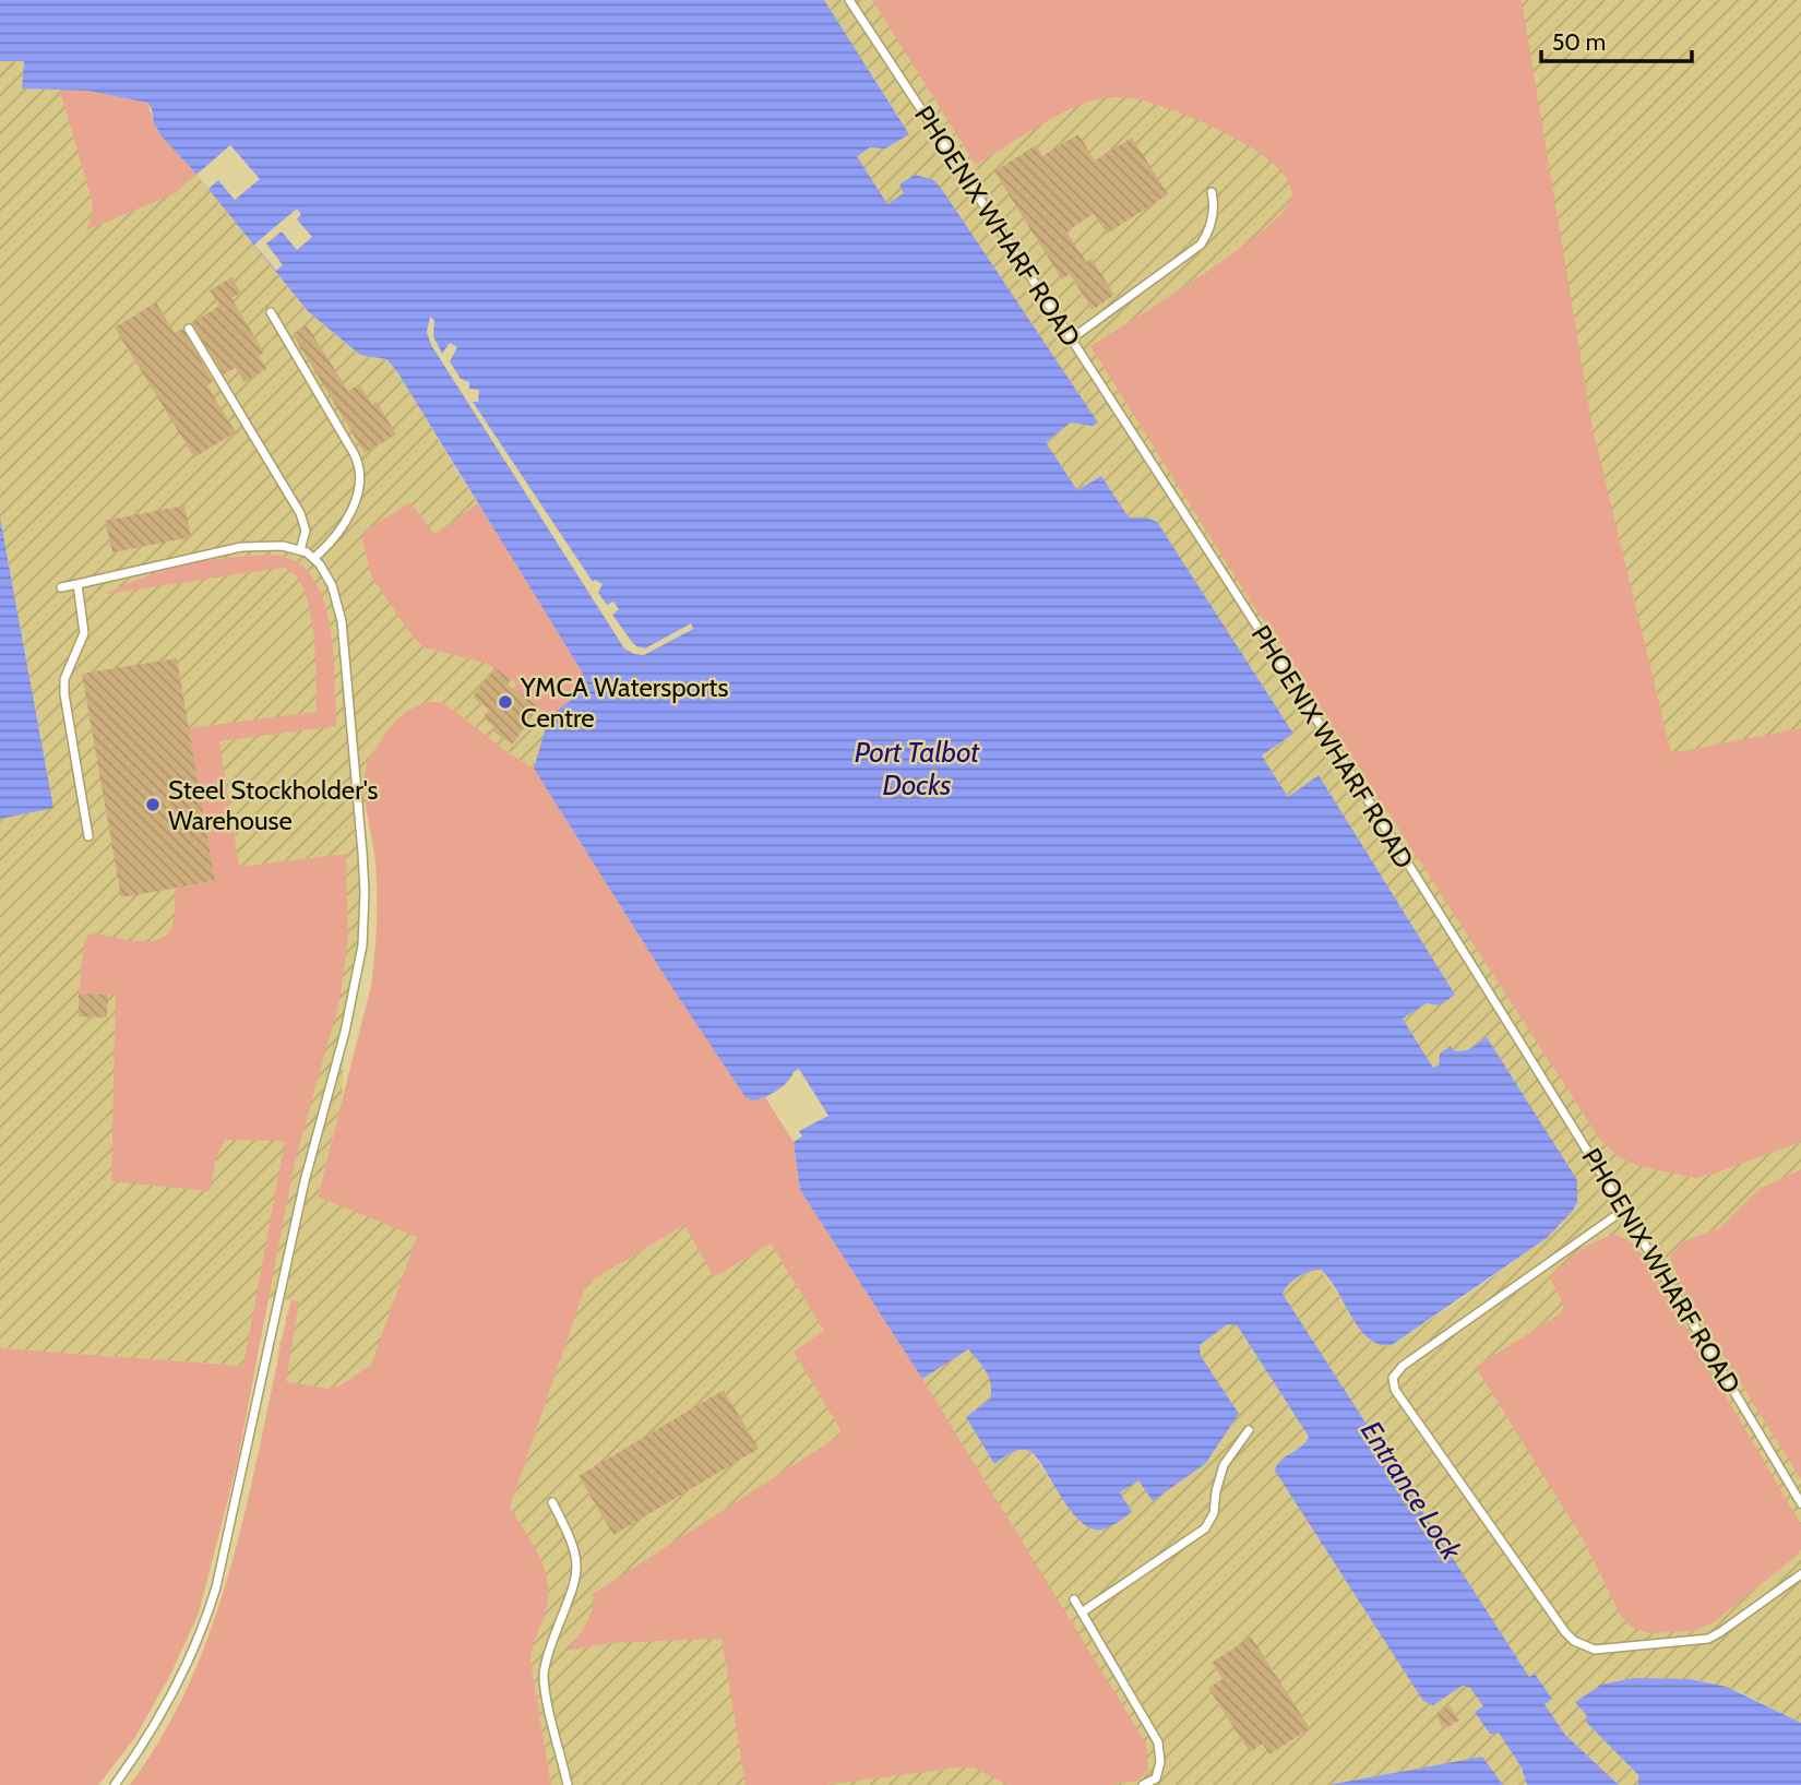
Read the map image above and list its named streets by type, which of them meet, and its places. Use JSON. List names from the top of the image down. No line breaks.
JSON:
{"streets":{"lane":["PHOENIX WHARF ROAD"]},"water":["Port Talbot Docks","Entrance Lock"],"places":["YMCA Watersports Centre","Steel Stockholder's Warehouse"],"scale_bar":"50 m"}
